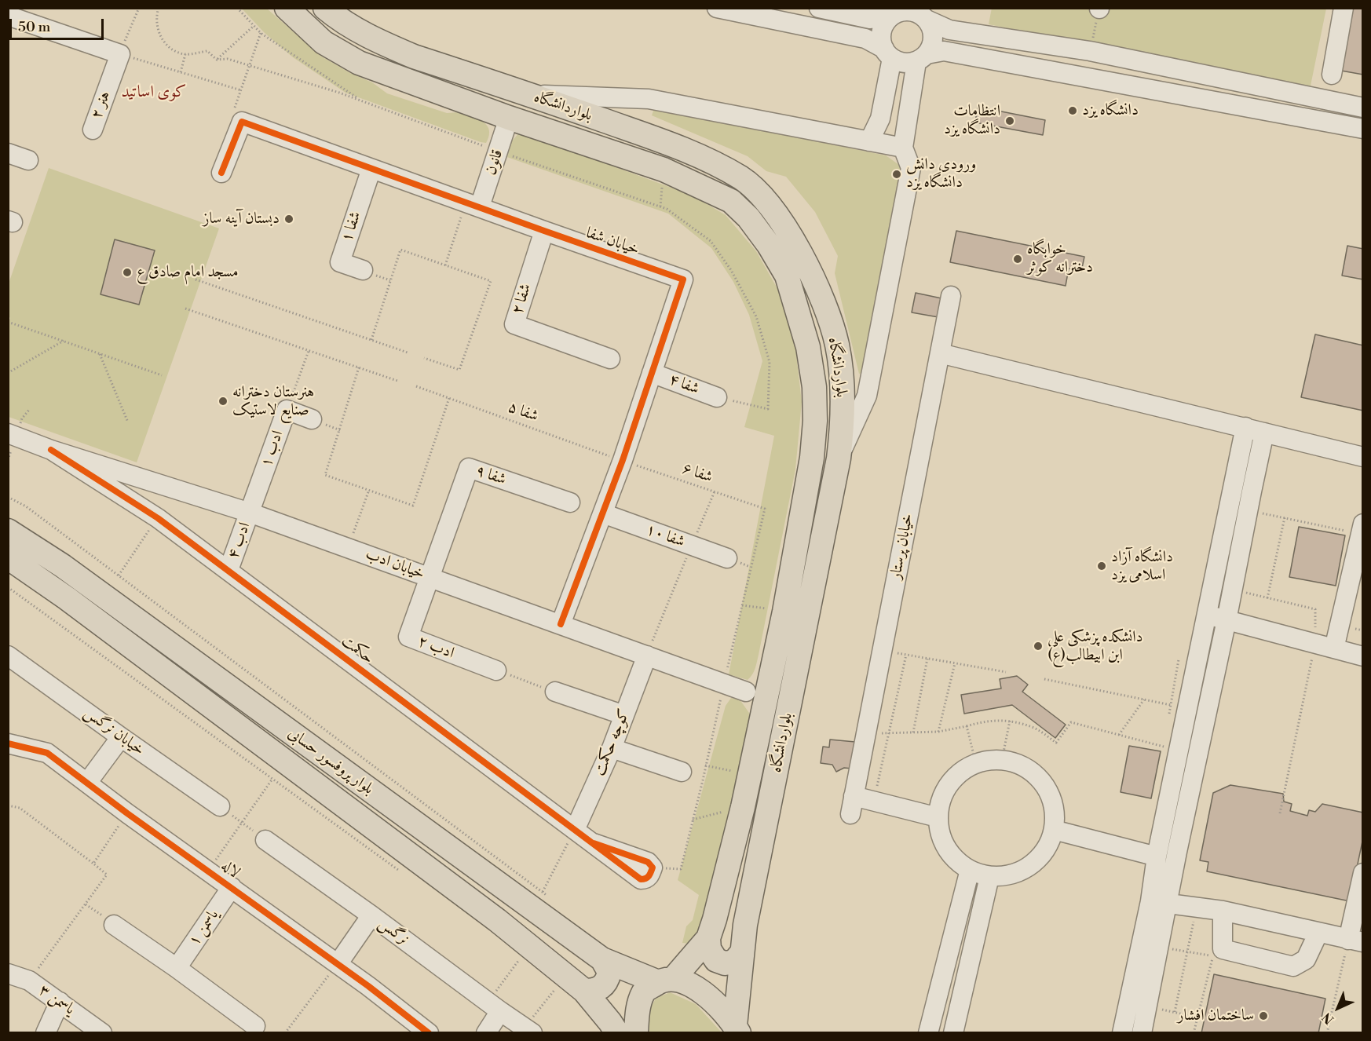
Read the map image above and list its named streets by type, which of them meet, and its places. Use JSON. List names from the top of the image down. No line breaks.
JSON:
{"streets":{"main road":["بلواردانشگاه","بلوار پروفسور حسابی"],"street":["هنر ۲","قانون","شفا ۱","خیابان شفا","شفا ۲","شفا ۴","ادب ۱","شفا ۹","شفا ۱۰","ادب ۴","خیابان پرستار","خیابان ادب","ادب ۲","حکمت","خیابان نرگس","کوچه حکمت","لاله","یاسمن ۱","نرگس","یاسمن ۳"],"path":["شفا ۵","شفا ۶"]},"crossings":[["بلواردانشگاه","قانون"],["بلواردانشگاه","بلوار پروفسور حسابی"],["قانون","خیابان شفا"],["شفا ۱","خیابان شفا"],["خیابان شفا","شفا ۲"],["خیابان شفا","شفا ۴"],["خیابان شفا","شفا ۵"],["خیابان شفا","شفا ۶"],["خیابان شفا","شفا ۱۰"],["خیابان شفا","خیابان ادب"],["شفا ۵","شفا ۶"],["ادب ۱","ادب ۴"],["ادب ۱","خیابان ادب"],["شفا ۹","خیابان ادب"],["شفا ۹","ادب ۲"],["ادب ۴","خیابان ادب"],["ادب ۴","حکمت"],["خیابان ادب","ادب ۲"],["خیابان ادب","حکمت"],["خیابان ادب","کوچه حکمت"],["حکمت","کوچه حکمت"],["لاله","یاسمن ۱"]],"districts":["کوی اساتید"],"places":["دانشگاه یزد","انتظامات دانشگاه یزد","ورودی دانش دانشگاه یزد","دبستان آینه ساز","خوابگاه دخترانه کوثر","مسجد امام صادق ع","هنرستان دخترانه صنایع لاستیک","دانشگاه آزاد اسلامی یزد","دانشکده پزشکی علی ابن ابیطالب(ع)","ساختمان افشار"],"scale_bar":"50 m","north":"bottom left"}
